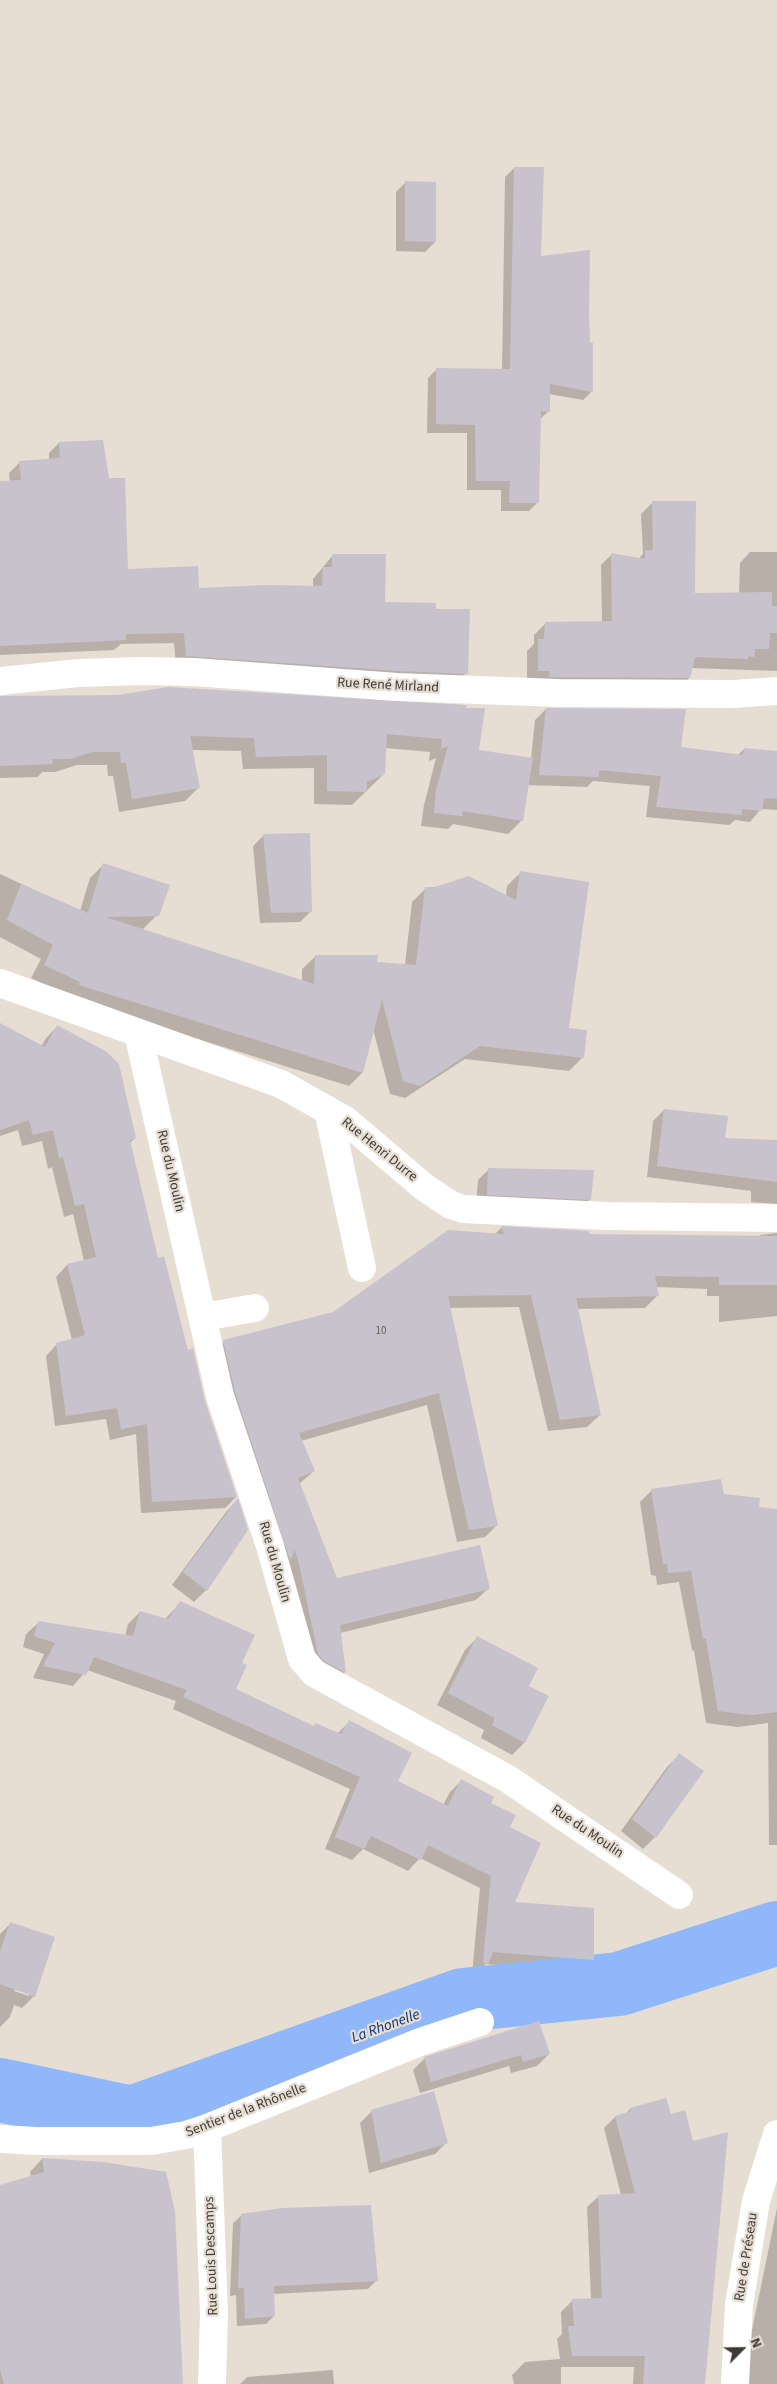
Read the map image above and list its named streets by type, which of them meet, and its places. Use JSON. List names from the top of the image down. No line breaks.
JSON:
{"streets":{"street":["Rue René Mirland","Rue Henri Durre","Rue du Moulin","Sentier de la Rhônelle","Rue Louis Descamps","Rue de Préseau"]},"crossings":[["Rue Henri Durre","Rue du Moulin"],["Sentier de la Rhônelle","Rue Louis Descamps"]],"water":["La Rhonelle"],"house_numbers":["10"],"north":"top right"}
